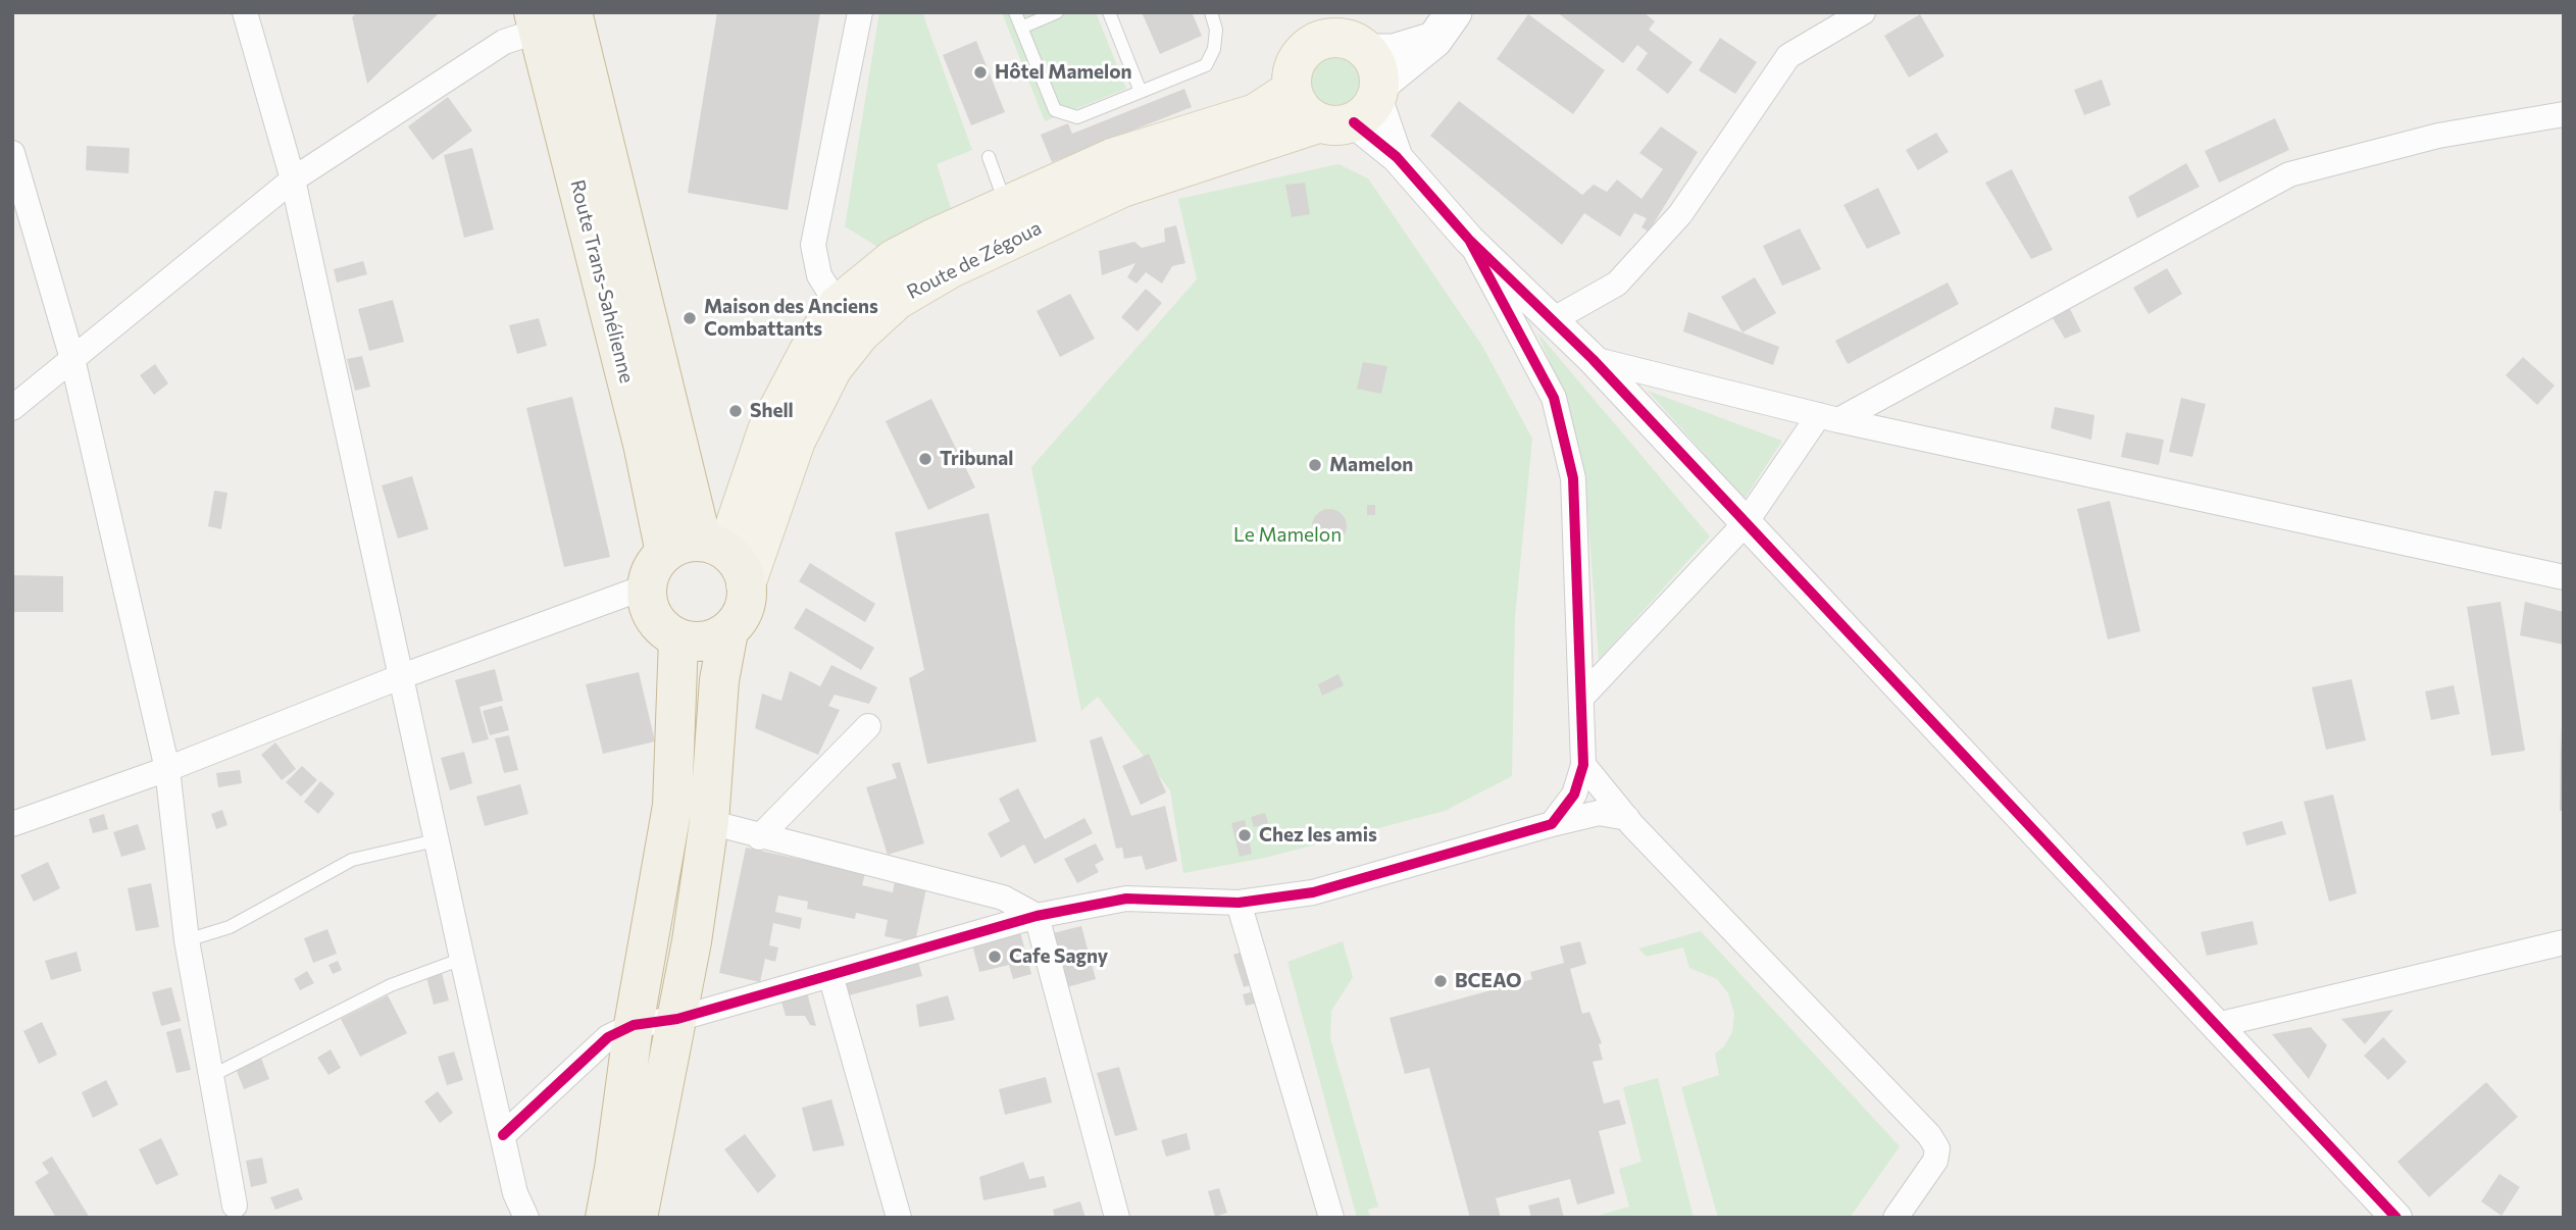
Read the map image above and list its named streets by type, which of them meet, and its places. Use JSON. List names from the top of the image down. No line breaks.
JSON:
{"streets":{"highway":["Route Trans-Sahélienne"],"main road":["Route de Zégoua"]},"crossings":[["Route de Zégoua","Route Trans-Sahélienne"]],"parks":["Le Mamelon"],"places":["Hôtel Mamelon","Maison des Anciens Combattants","Shell","Tribunal","Mamelon","Chez les amis","Cafe Sagny","BCEAO"]}
